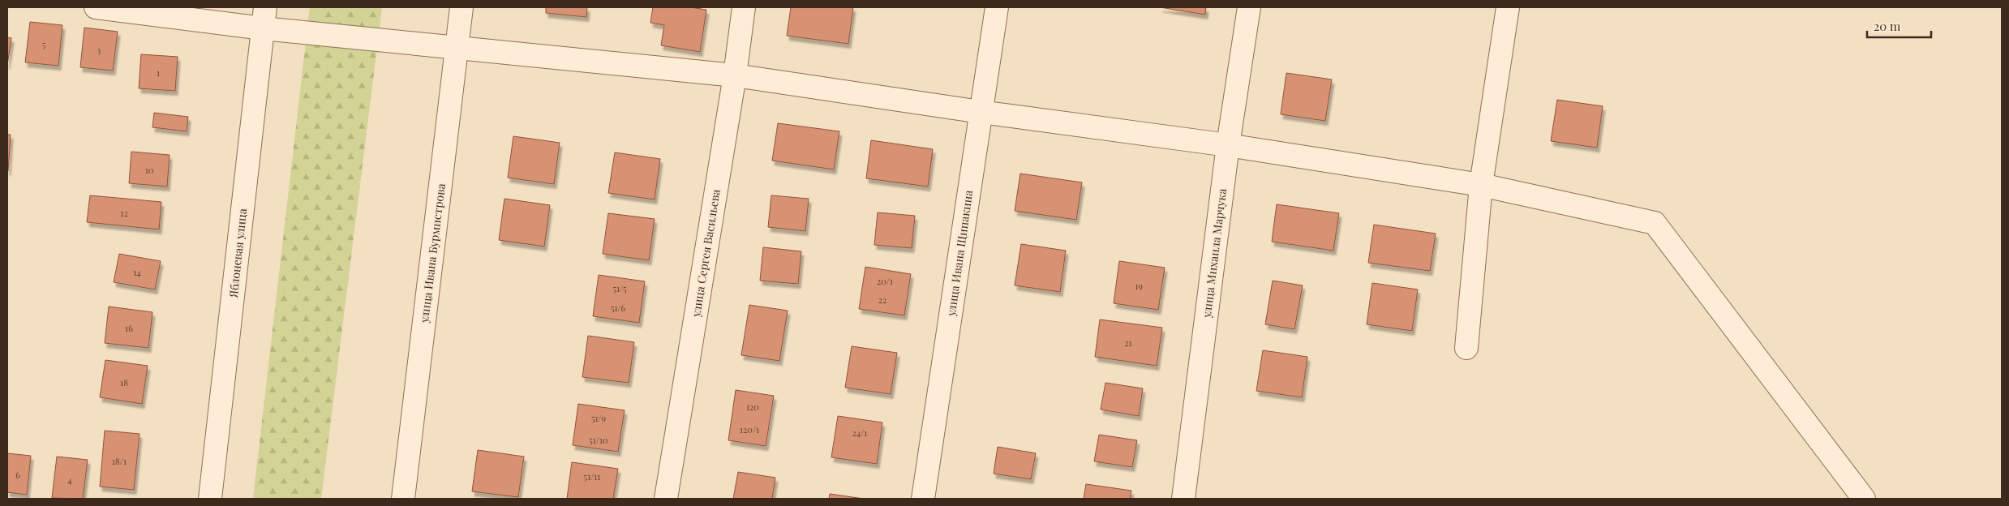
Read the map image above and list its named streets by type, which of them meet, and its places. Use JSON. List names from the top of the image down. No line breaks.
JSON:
{"streets":{"street":["Яблоневая улица","улица Ивана Бурмистрова","улица Сергея Васильева","улица Ивана Щипакина","улица Михаила Марчука"]},"house_numbers":["5","3","1","10","12","14","20/1","19","51/5","22","51/6","16","21","18","120","51/9","120/1","24/1","51/10","18/1","6","51/11","4"],"scale_bar":"20 m"}
